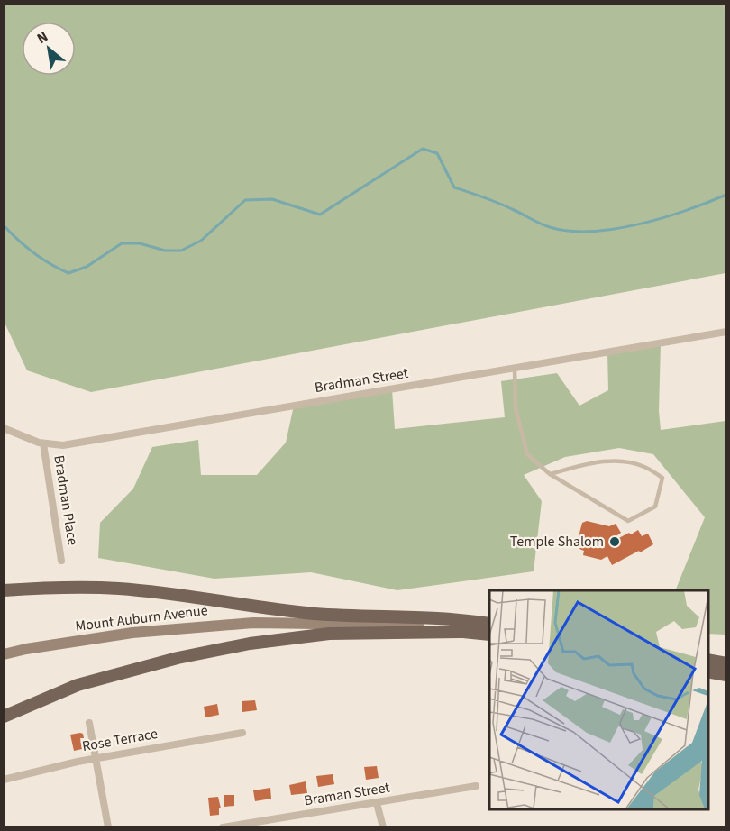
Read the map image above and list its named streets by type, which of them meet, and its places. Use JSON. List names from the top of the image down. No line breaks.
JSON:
{"streets":{"main road":["Mount Auburn Avenue"],"street":["Bradman Street","Bradman Place","Rose Terrace","Braman Street"]},"crossings":[["Bradman Street","Bradman Place"]],"places":["Temple Shalom"],"north":"top left"}
